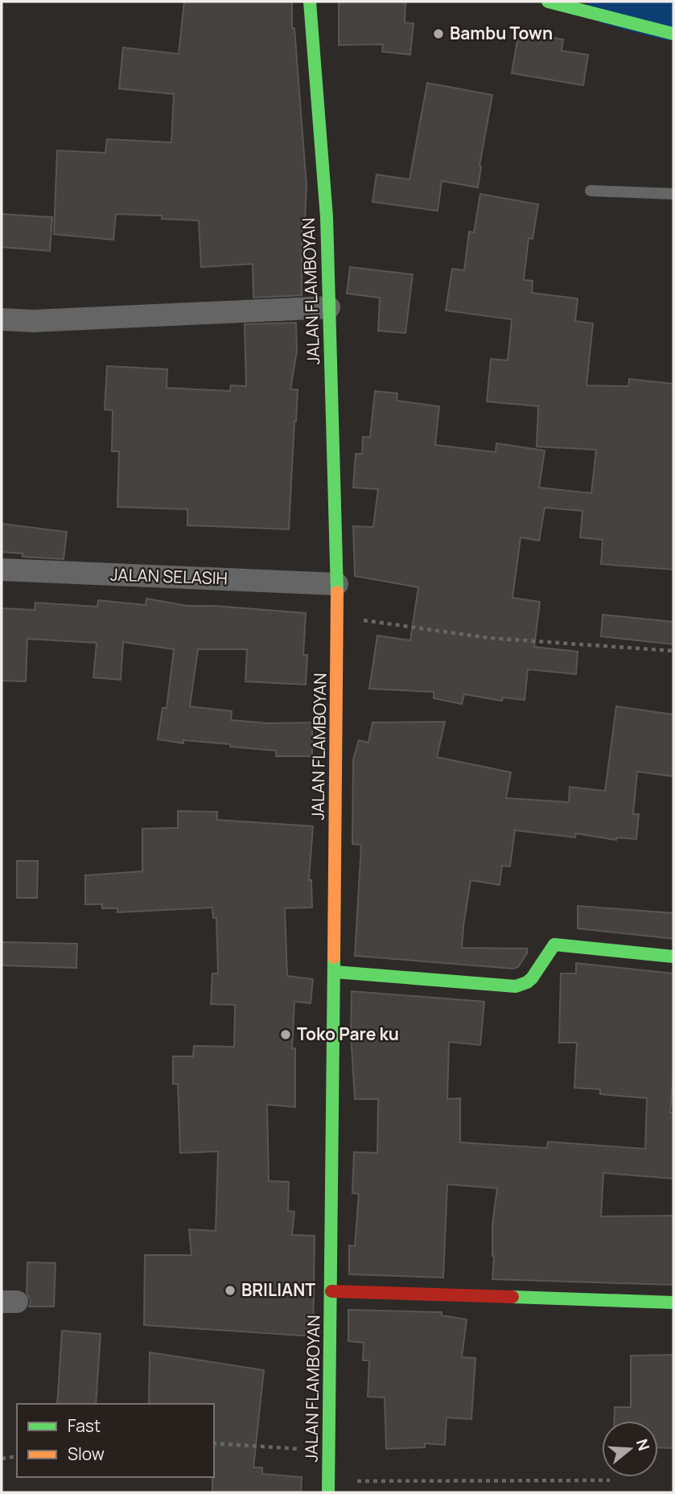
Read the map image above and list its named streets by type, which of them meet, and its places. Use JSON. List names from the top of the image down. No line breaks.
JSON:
{"streets":{"street":["JALAN FLAMBOYAN","JALAN SELASIH"]},"crossings":[["JALAN FLAMBOYAN","JALAN SELASIH"]],"places":["Bambu Town","Toko Pare ku","BRILIANT"],"legend":["Fast","Slow"],"north":"right"}
